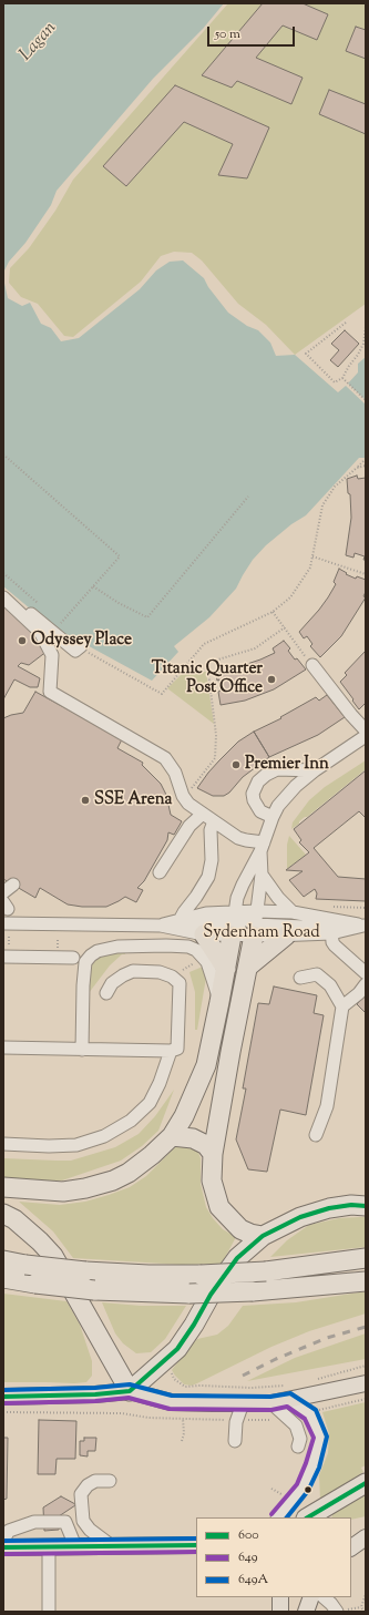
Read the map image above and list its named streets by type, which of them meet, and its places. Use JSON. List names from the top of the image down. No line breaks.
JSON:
{"streets":{"street":["Sydenham Road"]},"water":["Lagan"],"places":["Odyssey Place","Titanic Quarter Post Office","Premier Inn","SSE Arena"],"lines":["transit line 600","transit line 649A","transit line 649"],"legend":["600","649","649A"],"scale_bar":"50 m"}
